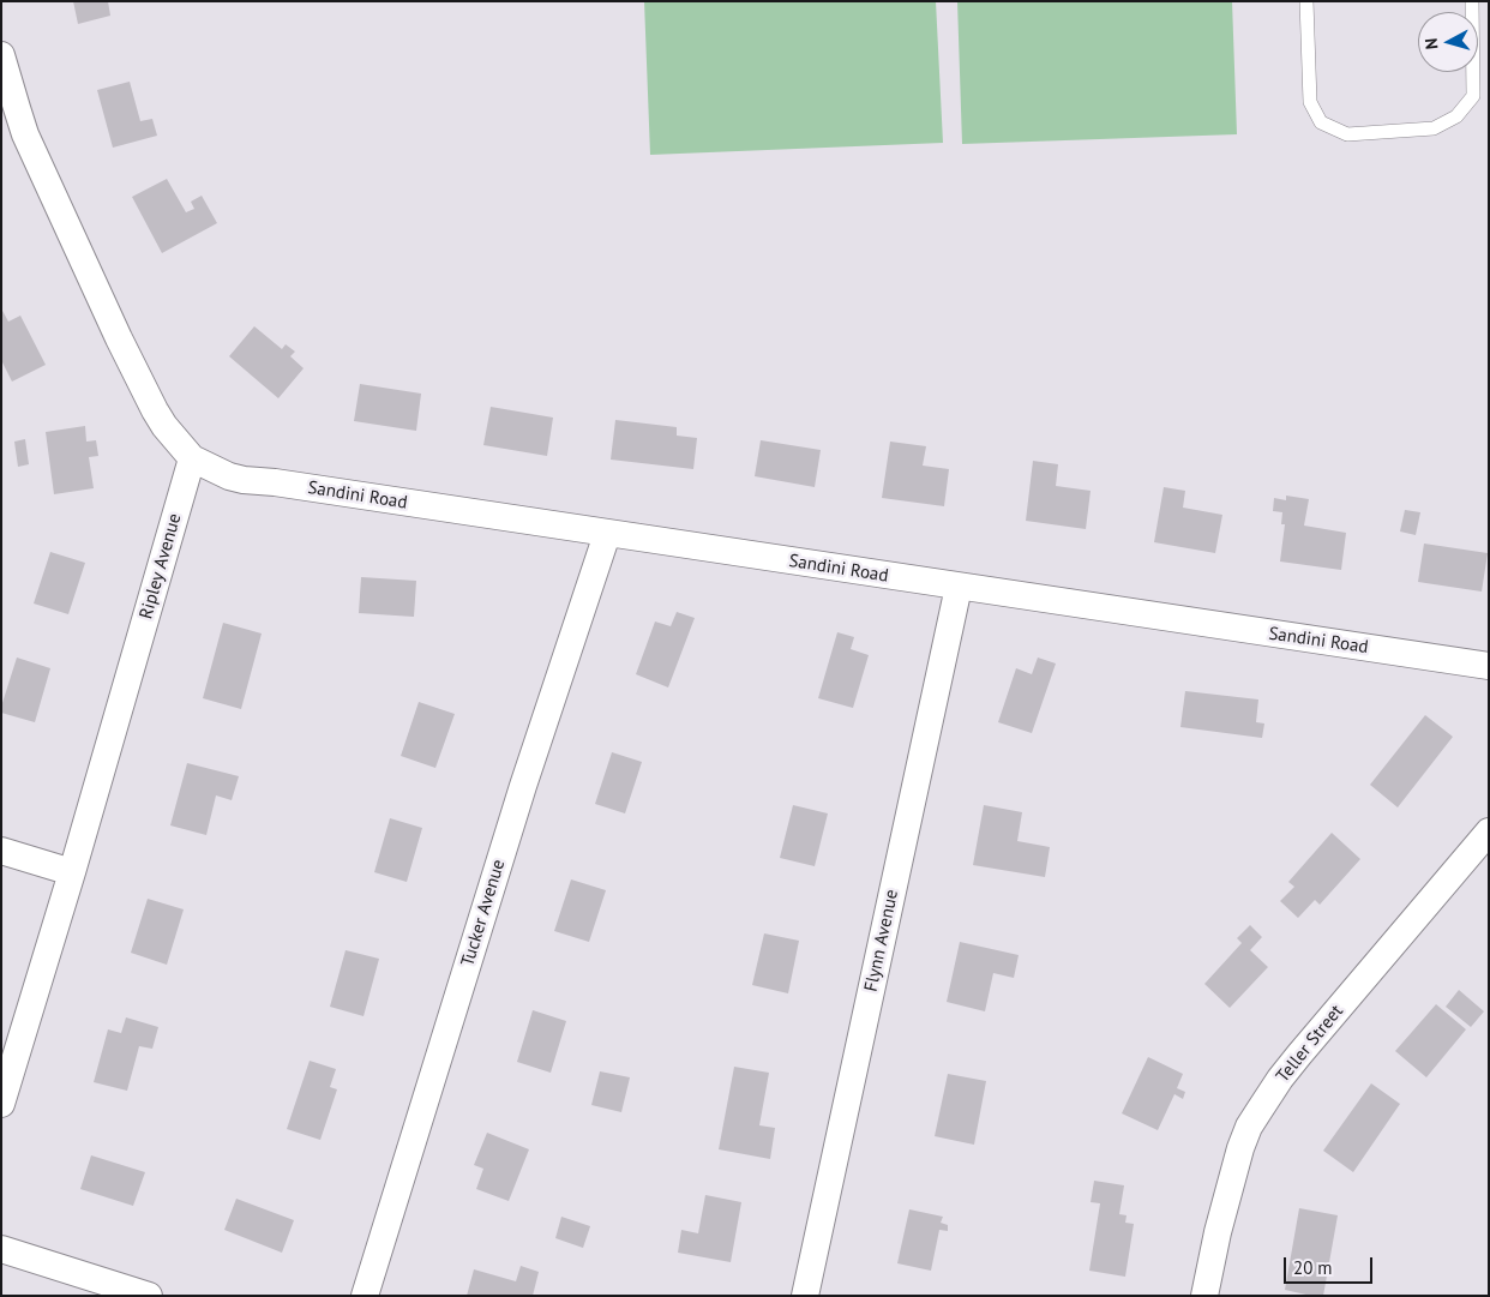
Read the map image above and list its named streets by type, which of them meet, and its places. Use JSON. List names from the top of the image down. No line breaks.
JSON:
{"streets":{"street":["Sandini Road","Ripley Avenue","Tucker Avenue","Flynn Avenue","Teller Street"]},"crossings":[["Sandini Road","Ripley Avenue"],["Sandini Road","Tucker Avenue"],["Sandini Road","Flynn Avenue"]],"scale_bar":"20 m","north":"left"}
